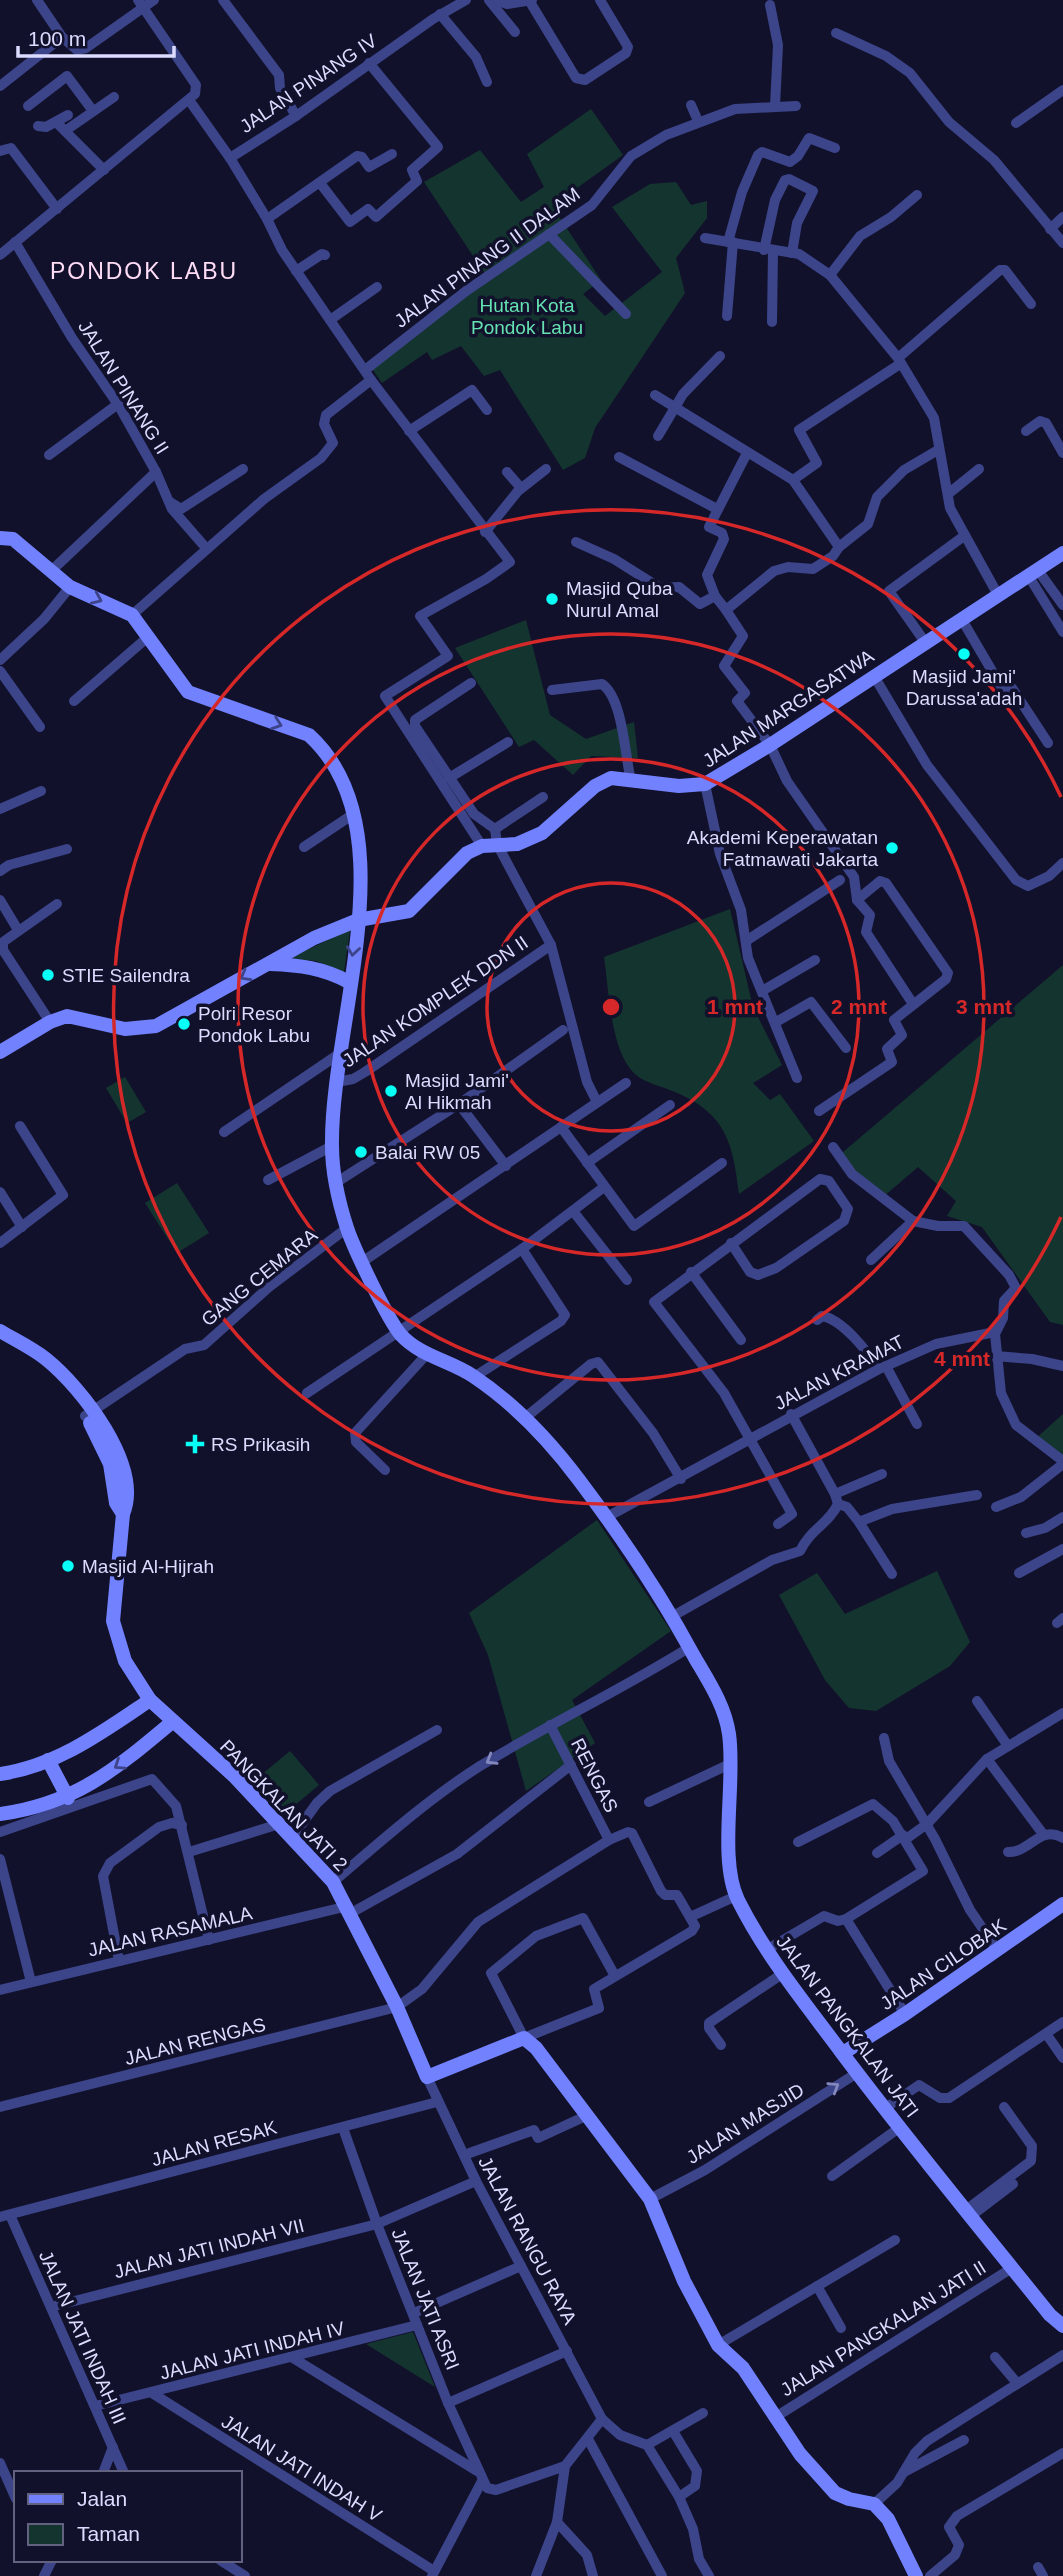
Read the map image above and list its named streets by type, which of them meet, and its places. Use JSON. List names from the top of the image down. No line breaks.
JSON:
{"streets":{"main road":["JALAN MARGASATWA","PANGKALAN JATI 2","JALAN CILOBAK","JALAN PANGKALAN JATI"],"street":["JALAN PINANG IV","JALAN PINANG II DALAM","JALAN PINANG II","JALAN KOMPLEK DDN II","GANG CEMARA","JALAN KRAMAT","RENGAS","JALAN RASAMALA","JALAN RENGAS","JALAN MASJID","JALAN RESAK","JALAN RANGU RAYA","JALAN JATI INDAH VII","JALAN JATI ASRI","JALAN PANGKALAN JATI II","JALAN JATI INDAH III","JALAN JATI INDAH IV","JALAN JATI INDAH V"]},"crossings":[["JALAN MARGASATWA","JALAN KOMPLEK DDN II"],["JALAN MARGASATWA","JALAN PANGKALAN JATI"],["JALAN KOMPLEK DDN II","JALAN PANGKALAN JATI"],["GANG CEMARA","PANGKALAN JATI 2"],["GANG CEMARA","JALAN PANGKALAN JATI"],["JALAN KRAMAT","JALAN PANGKALAN JATI"],["RENGAS","JALAN RASAMALA"],["PANGKALAN JATI 2","JALAN RASAMALA"],["PANGKALAN JATI 2","JALAN RENGAS"],["PANGKALAN JATI 2","JALAN RANGU RAYA"],["JALAN CILOBAK","JALAN PANGKALAN JATI"],["JALAN PANGKALAN JATI","JALAN MASJID"],["JALAN PANGKALAN JATI","JALAN PANGKALAN JATI II"],["JALAN RESAK","JALAN RANGU RAYA"],["JALAN RESAK","JALAN JATI ASRI"],["JALAN RESAK","JALAN JATI INDAH III"],["JALAN RANGU RAYA","JALAN JATI INDAH VII"],["JALAN JATI INDAH VII","JALAN JATI ASRI"],["JALAN JATI INDAH VII","JALAN JATI INDAH III"],["JALAN JATI ASRI","JALAN JATI INDAH IV"],["JALAN JATI INDAH III","JALAN JATI INDAH IV"],["JALAN JATI INDAH IV","JALAN JATI INDAH V"]],"districts":["PONDOK LABU"],"parks":["Hutan Kota Pondok Labu"],"places":{"other":["Masjid Quba Nurul Amal","Masjid Jami' Darussa'adah","Akademi Keperawatan Fatmawati Jakarta","STIE Sailendra","Polri Resor Pondok Labu","Masjid Jami' Al Hikmah","Balai RW 05","Masjid Al-Hijrah"],"health":["RS Prikasih"]},"legend":["Jalan","Taman"],"scale_bar":"100 m","rings":["1 mnt","2 mnt","3 mnt","4 mnt"]}
